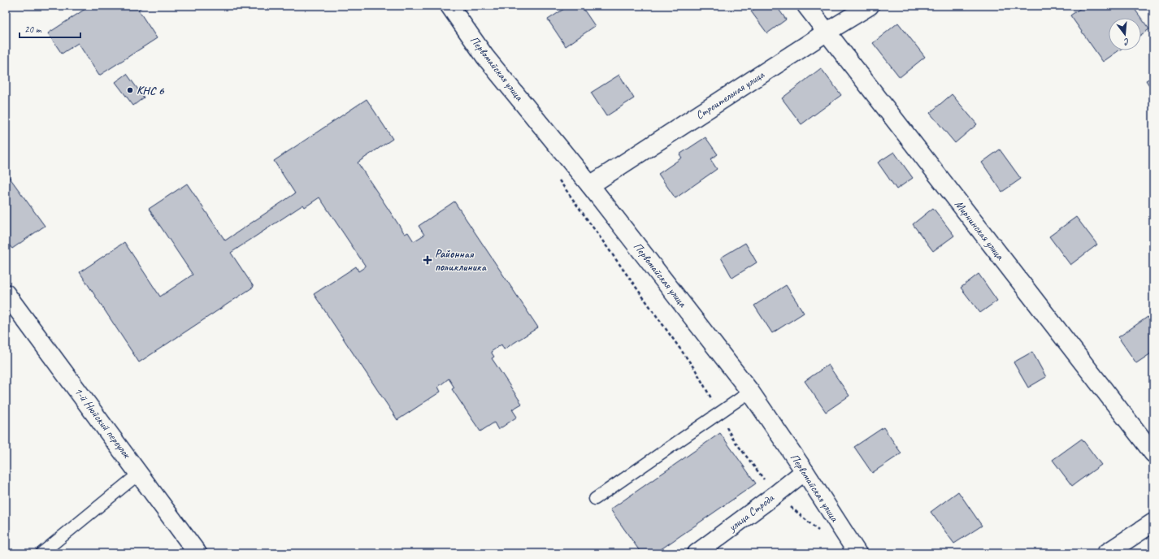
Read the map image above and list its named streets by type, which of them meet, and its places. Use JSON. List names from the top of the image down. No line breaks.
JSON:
{"streets":{"street":["Первомайская улица","Строительная улица","Мирнинская улица","1-й Нюйский переулок","улица Строда"]},"crossings":[["Первомайская улица","Строительная улица"],["Первомайская улица","улица Строда"],["Строительная улица","Мирнинская улица"]],"places":{"other":["КНС 6"],"health":["Районная поликлиника"]},"scale_bar":"20 m","north":"bottom"}
